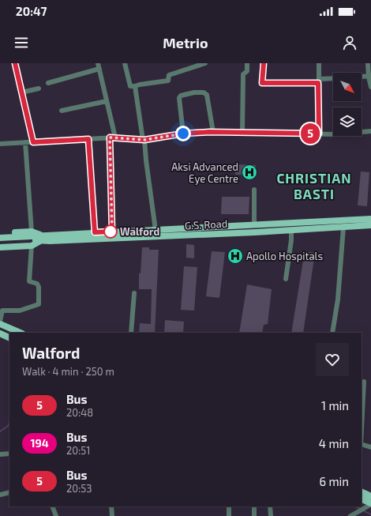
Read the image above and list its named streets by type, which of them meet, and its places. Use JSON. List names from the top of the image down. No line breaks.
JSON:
{"streets":{"main road":["G.S. Road"]},"districts":["CHRISTIAN BASTI"],"places":{"hospital":["Aksi Advanced Eye Centre","Apollo Hospitals"],"other":["Walford"]},"lines":["bus line 5"],"north":"bottom right","page":{"status":"20:47","header":"Metrio","on_map":"5","heading":["Walford","Walk · 4 min · 250 m"],"list":[{"mark":"5","name":"Bus","note":"20:48","value":"1 min"},{"mark":"194","name":"Bus","note":"20:51","value":"4 min"},{"mark":"5","name":"Bus","note":"20:53","value":"6 min"}]}}
